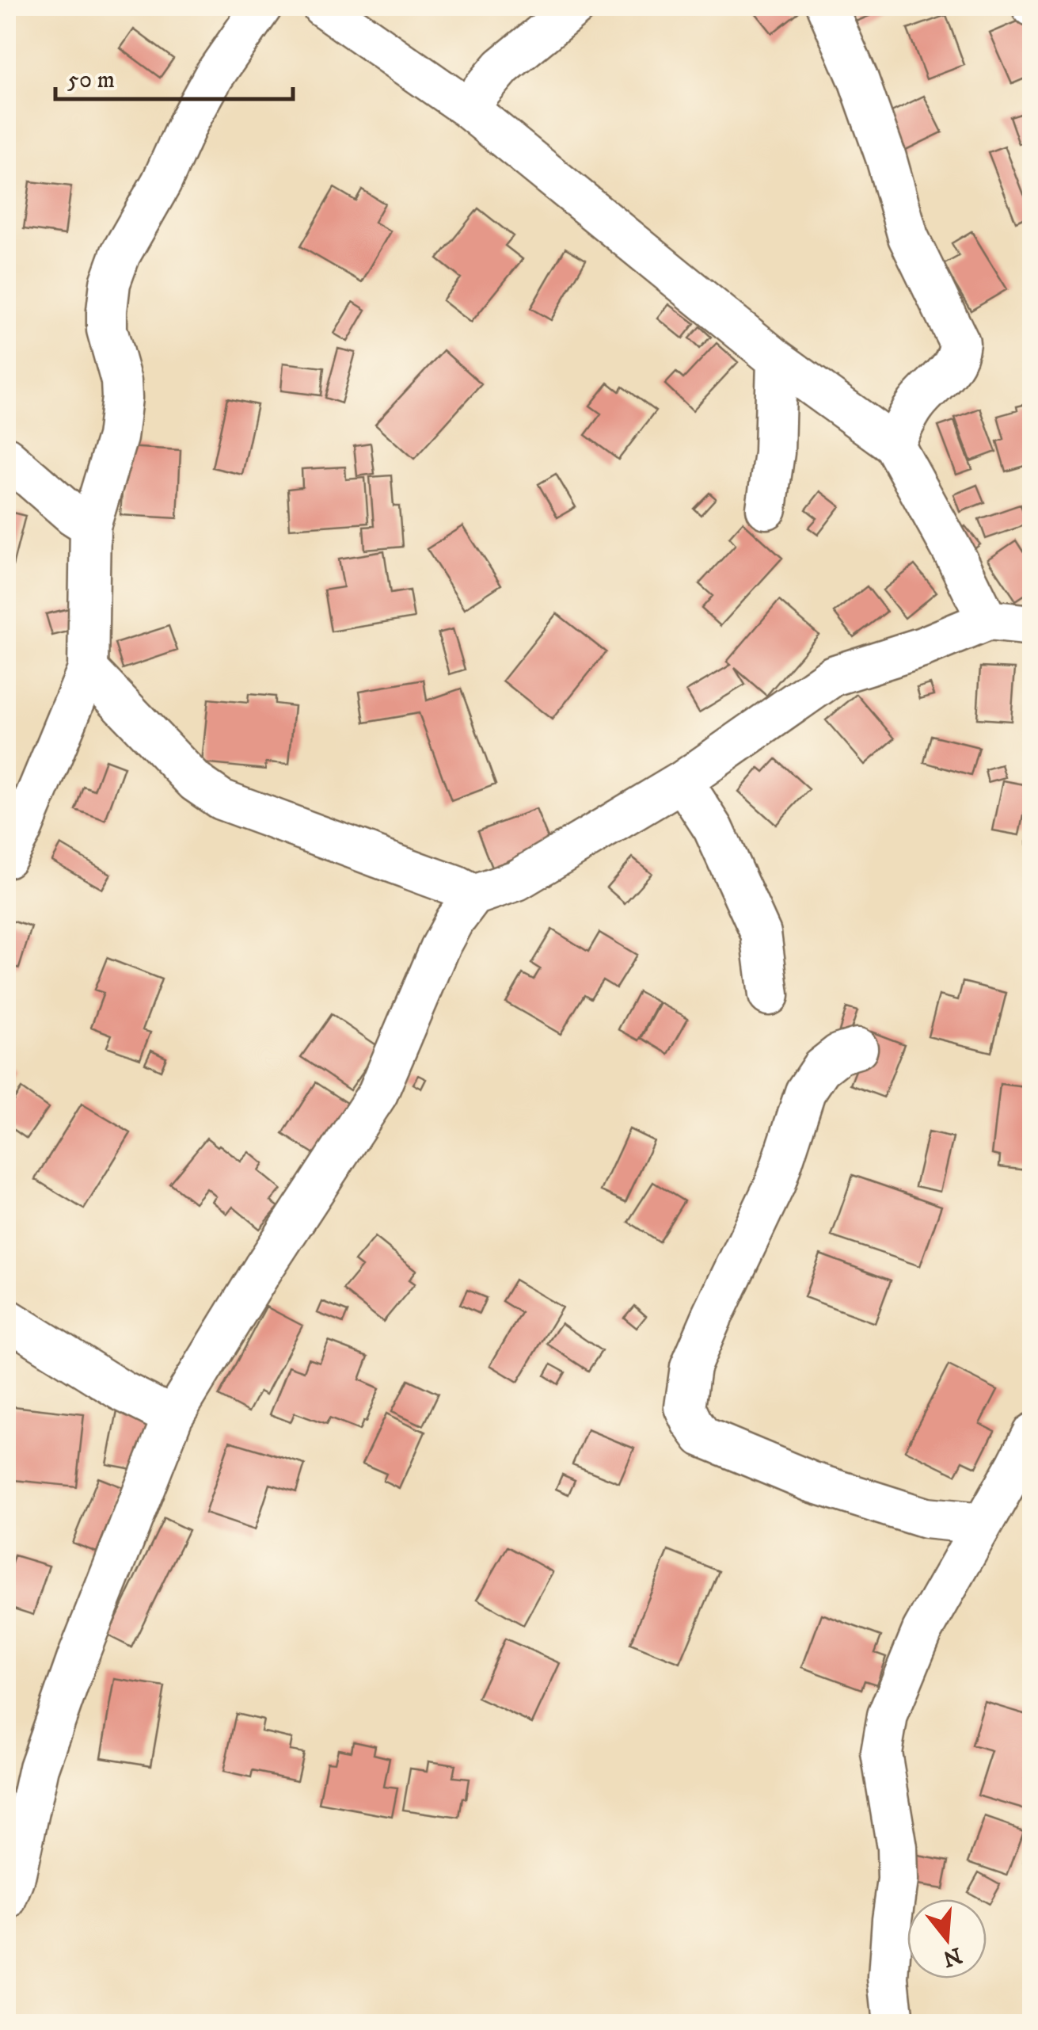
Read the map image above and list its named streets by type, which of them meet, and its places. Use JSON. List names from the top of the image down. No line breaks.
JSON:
{"scale_bar":"50 m","north":"bottom"}
